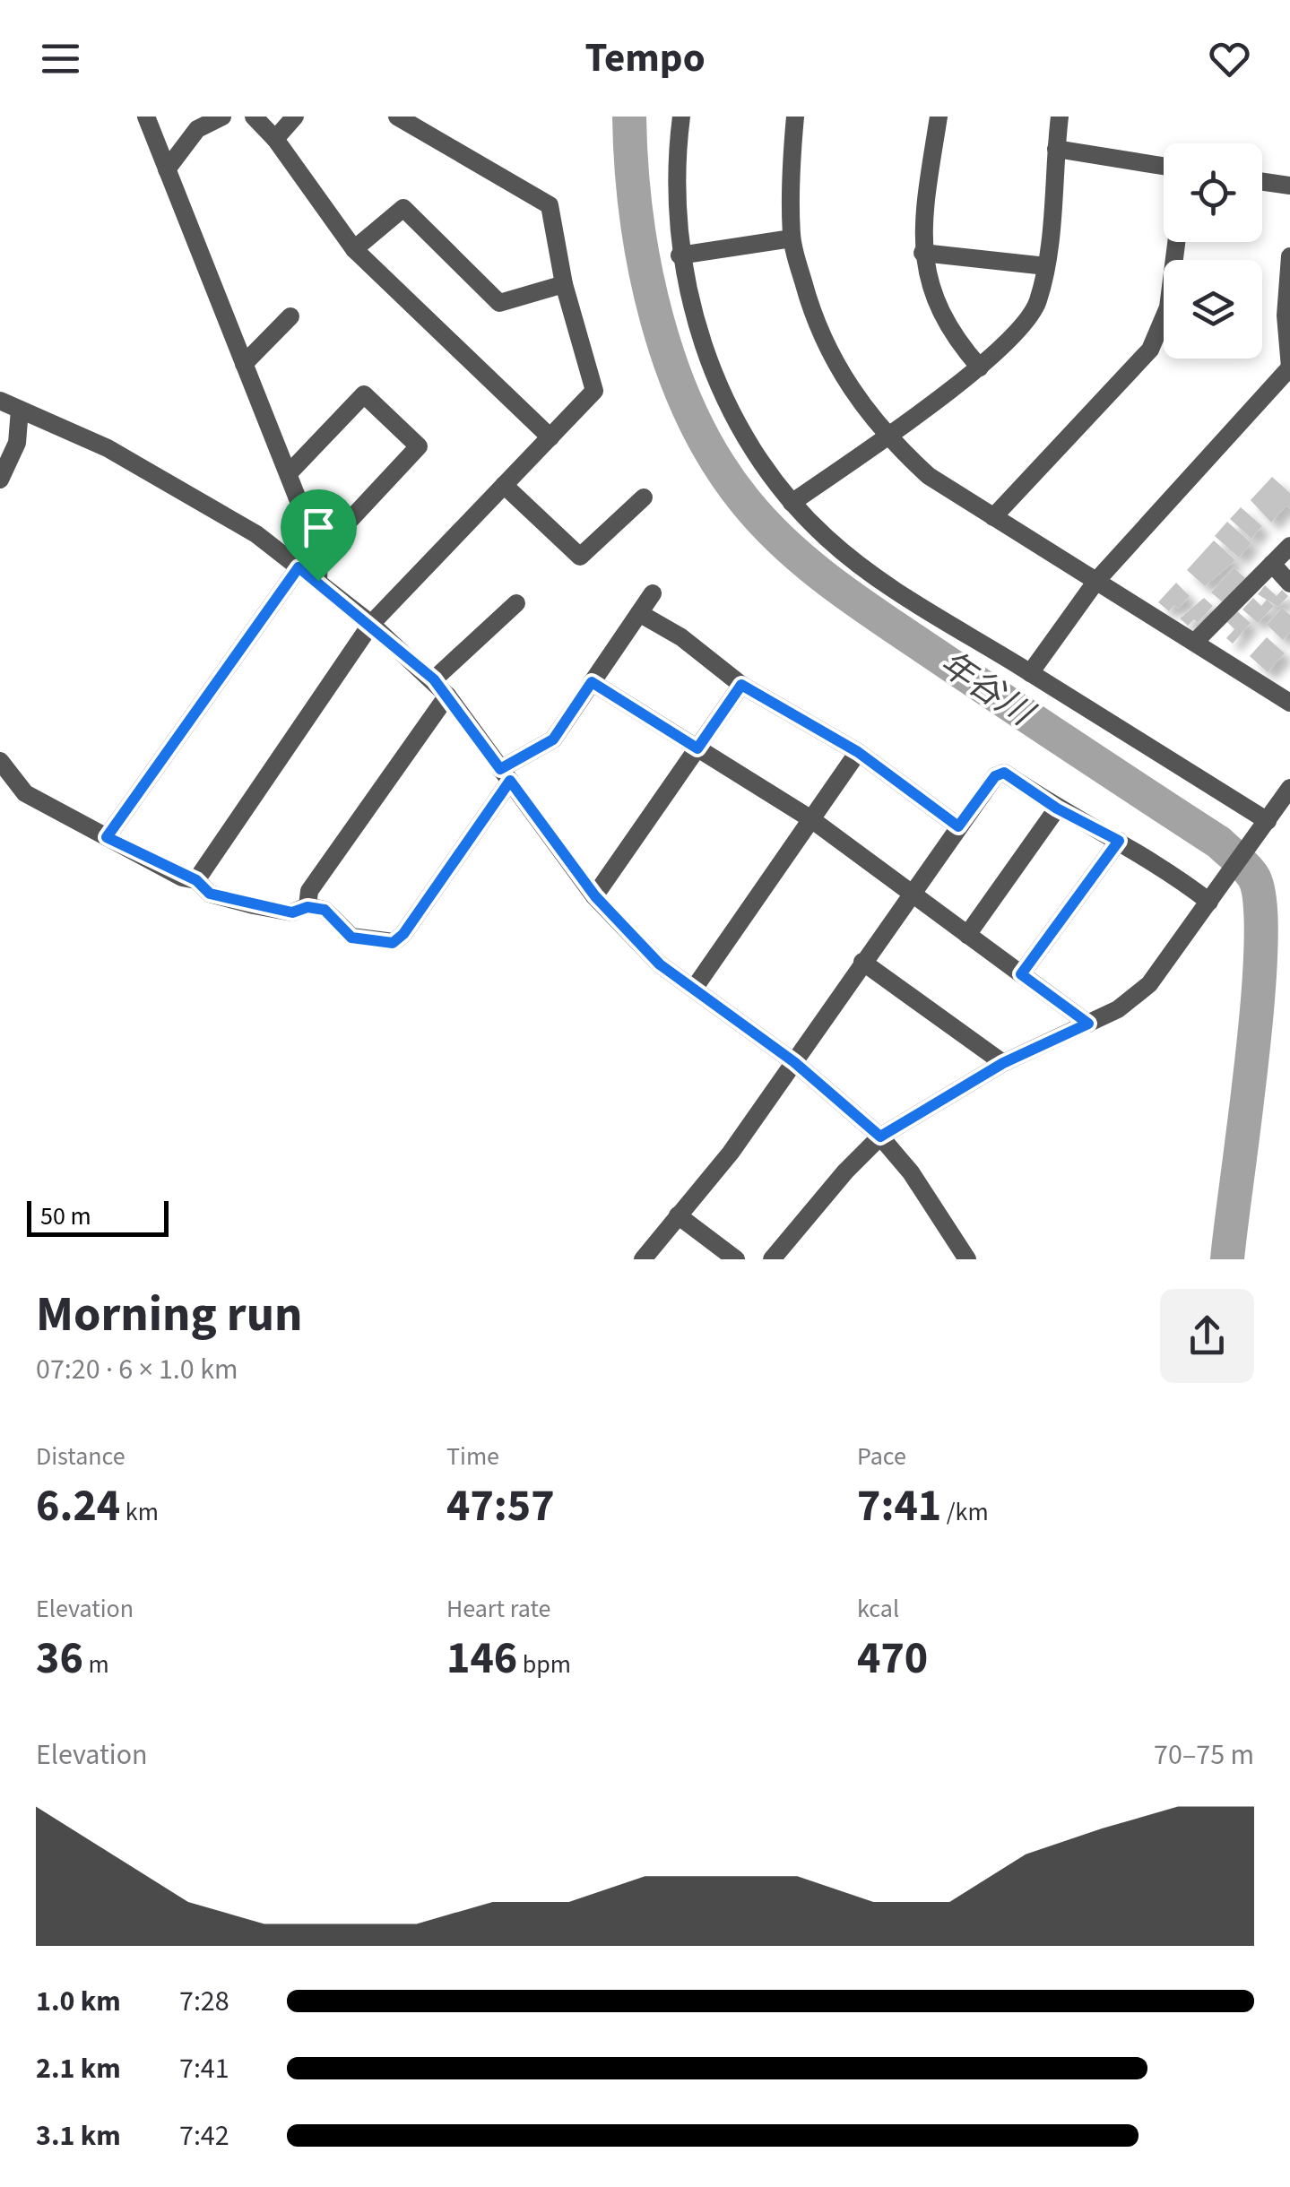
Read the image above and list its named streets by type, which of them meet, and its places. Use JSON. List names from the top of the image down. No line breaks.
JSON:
{"water":["年谷川"],"scale_bar":"50 m","page":{"header":"Tempo","scale":"50 m","heading":["Morning run","07:20 · 6 × 1.0 km"],"stats":[["Distance","6.24 km"],["Time","47:57"],["Pace","7:41 /km"],["Elevation","36 m"],["Heart rate","146 bpm"],["kcal","470"]],"chart":["Elevation","70–75 m"],"list":[{"name":"1.0 km","note":"7:28"},{"name":"2.1 km","note":"7:41"},{"name":"3.1 km","note":"7:42"}]}}
